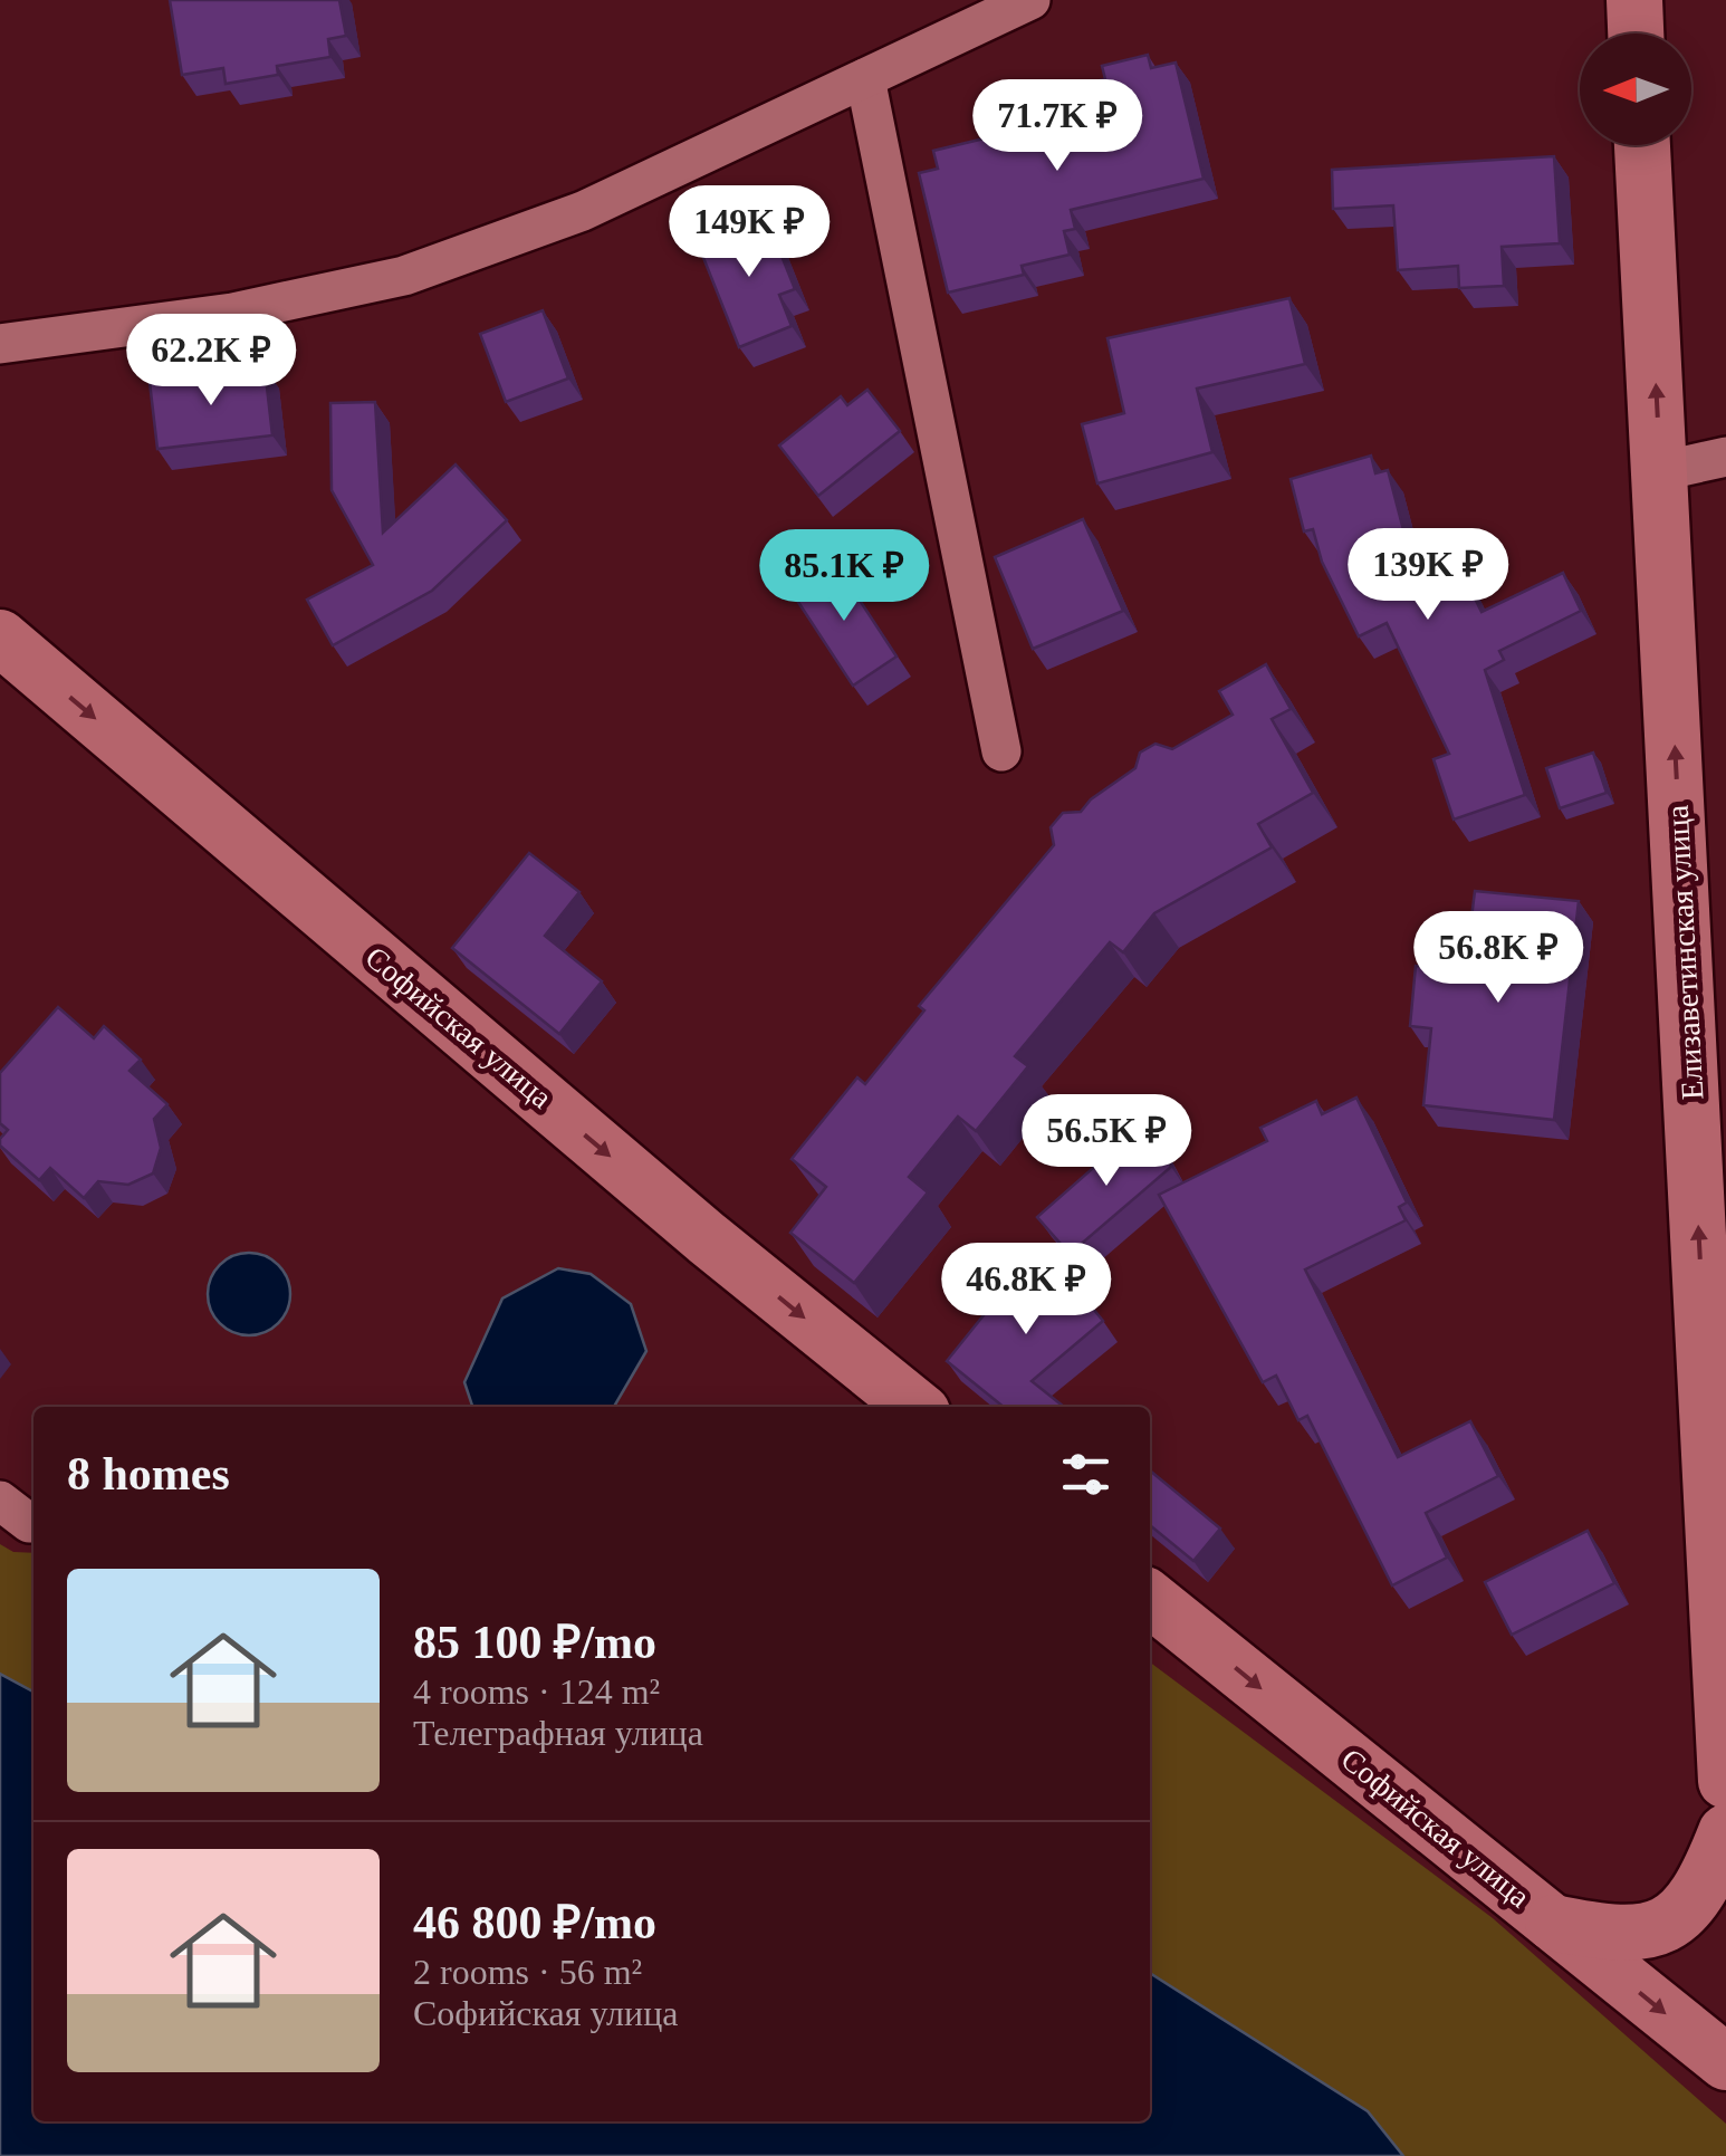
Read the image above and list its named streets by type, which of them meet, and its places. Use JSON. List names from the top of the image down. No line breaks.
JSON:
{"streets":{"street":["Елизаветинская улица","Софийская улица"]},"one_way":["Елизаветинская улица","Софийская улица"],"north":"left","page":{"price":["71.7K ₽","149K ₽","62.2K ₽","139K ₽","85.1K ₽","56.8K ₽","56.5K ₽","46.8K ₽"],"heading":"8 homes","list":[{"name":"85 100 ₽/mo","note":"4 rooms · 124 m² · Телеграфная улица"},{"name":"46 800 ₽/mo","note":"2 rooms · 56 m² · Софийская улица"}]}}
